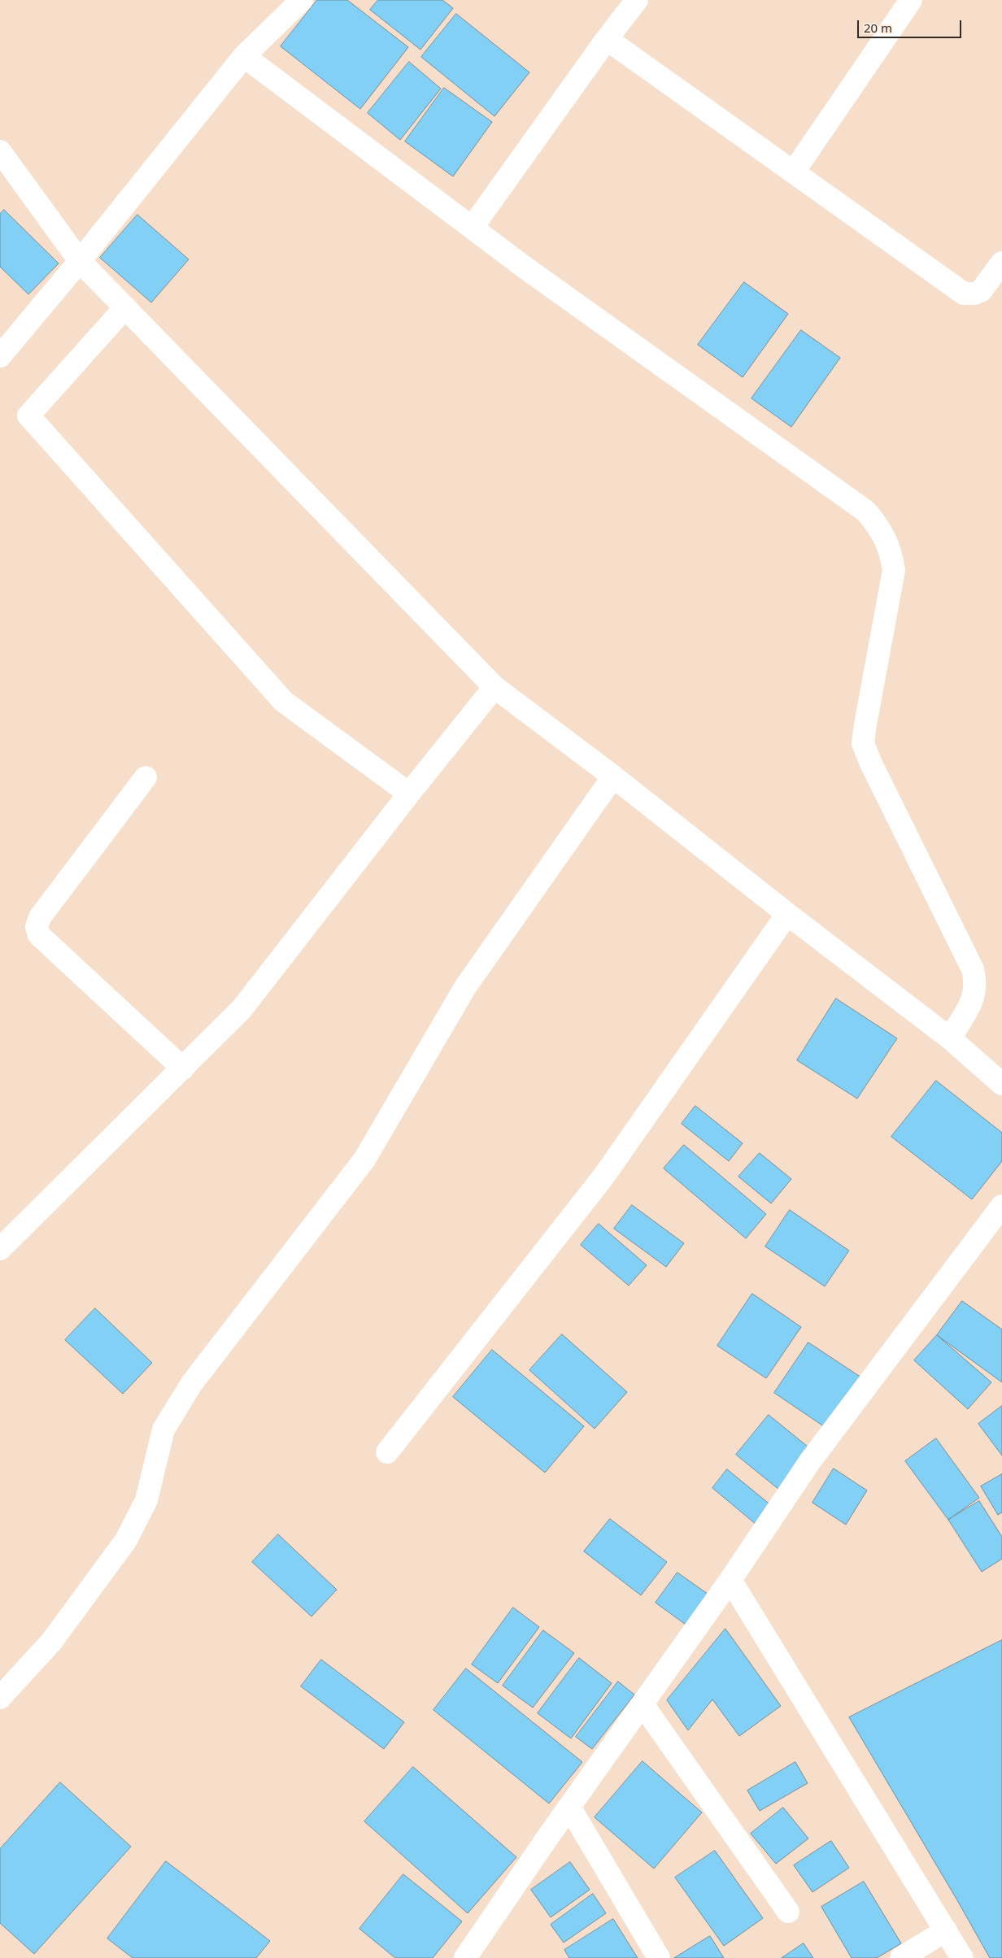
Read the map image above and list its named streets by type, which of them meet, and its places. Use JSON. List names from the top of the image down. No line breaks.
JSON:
{"scale_bar":"20 m"}
